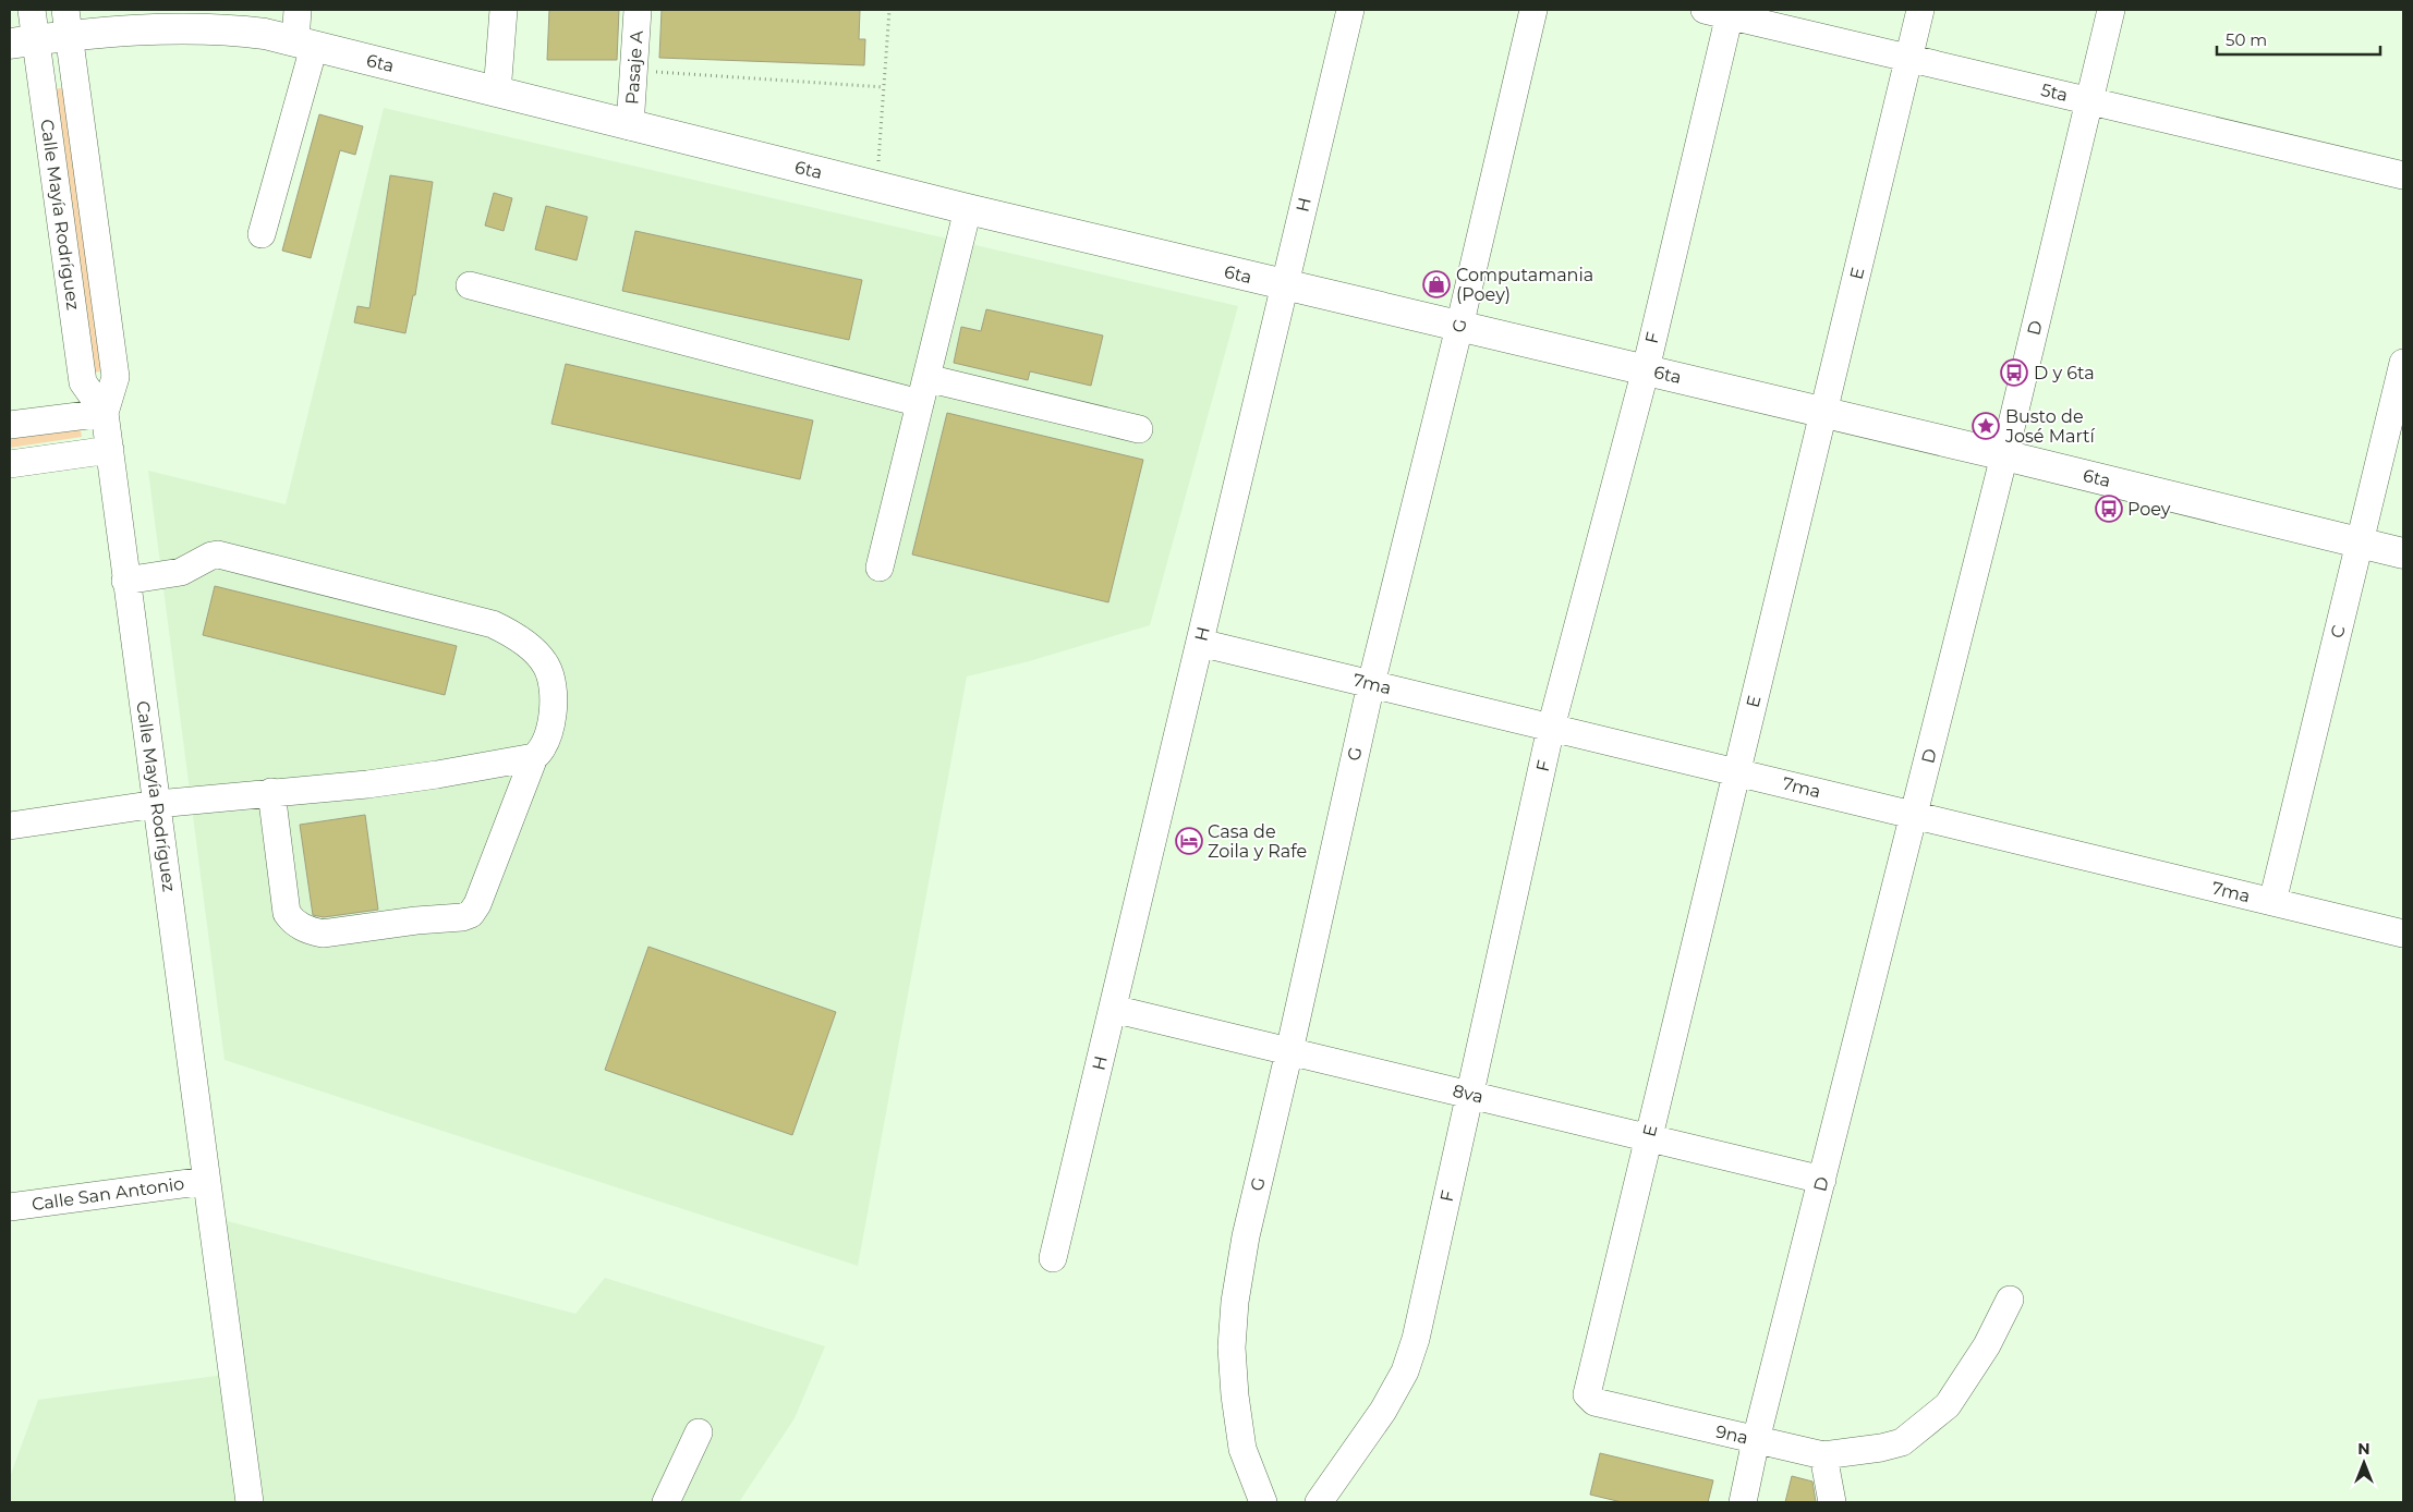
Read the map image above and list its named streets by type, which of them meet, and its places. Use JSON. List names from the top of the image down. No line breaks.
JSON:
{"streets":{"main road":["6ta"],"street":["Pasaje A","5ta","H","Calle Mayía Rodríguez","E","G","D","F","C","7ma","8va","Calle San Antonio","9na"]},"crossings":[["6ta","Pasaje A"],["6ta","H"],["6ta","Calle Mayía Rodríguez"],["6ta","E"],["6ta","G"],["6ta","D"],["6ta","F"],["6ta","C"],["5ta","E"],["5ta","D"],["5ta","F"],["H","7ma"],["H","8va"],["Calle Mayía Rodríguez","Calle San Antonio"],["E","7ma"],["E","8va"],["E","9na"],["G","7ma"],["G","8va"],["D","7ma"],["D","8va"],["D","9na"],["F","7ma"],["F","8va"],["C","7ma"]],"places":{"shop":["Computamania (Poey)"],"bus stop":["D y 6ta","Poey"],"place":["Busto de José Martí"],"hotel":["Casa de Zoila y Rafe"]},"scale_bar":"50 m","north":"top"}
